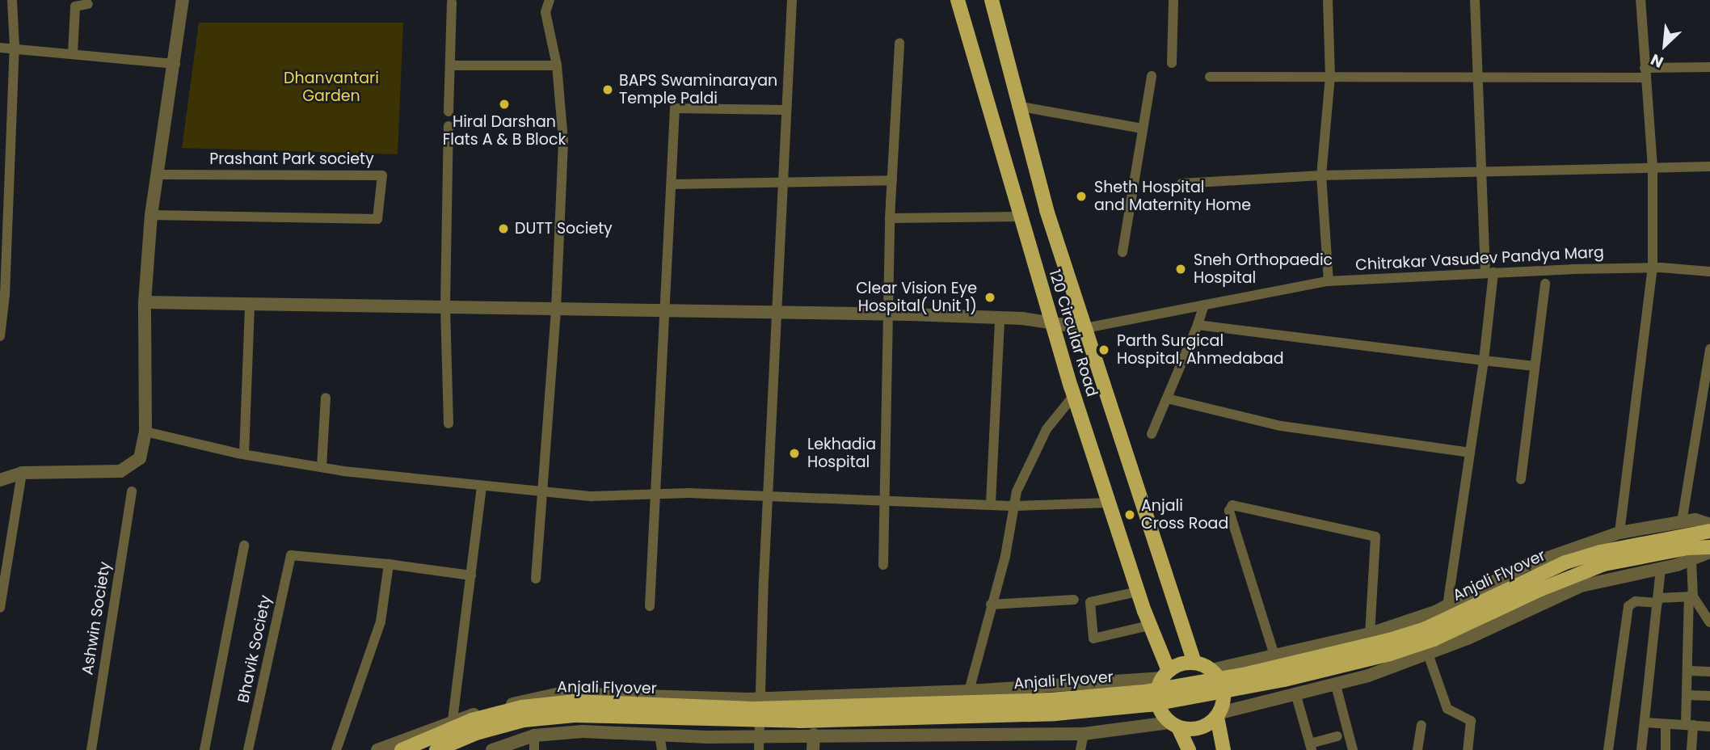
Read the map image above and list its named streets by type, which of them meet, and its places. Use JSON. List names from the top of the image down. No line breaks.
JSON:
{"streets":{"main road":["120 Circular Road","Anjali Flyover"],"street":["Prashant Park society","Chitrakar Vasudev Pandya Marg","Ashwin Society","Bhavik Society"]},"crossings":[["Chitrakar Vasudev Pandya Marg","120 Circular Road"]],"parks":["Dhanvantari Garden"],"places":["BAPS Swaminarayan Temple Paldi","Hiral Darshan Flats A & B Block","Sheth Hospital and Maternity Home","DUTT Society","Sneh Orthopaedic Hospital","Clear Vision Eye Hospital( Unit 1)","Parth Surgical Hospital, Ahmedabad","Lekhadia Hospital","Anjali Cross Road"],"north":"bottom left"}
